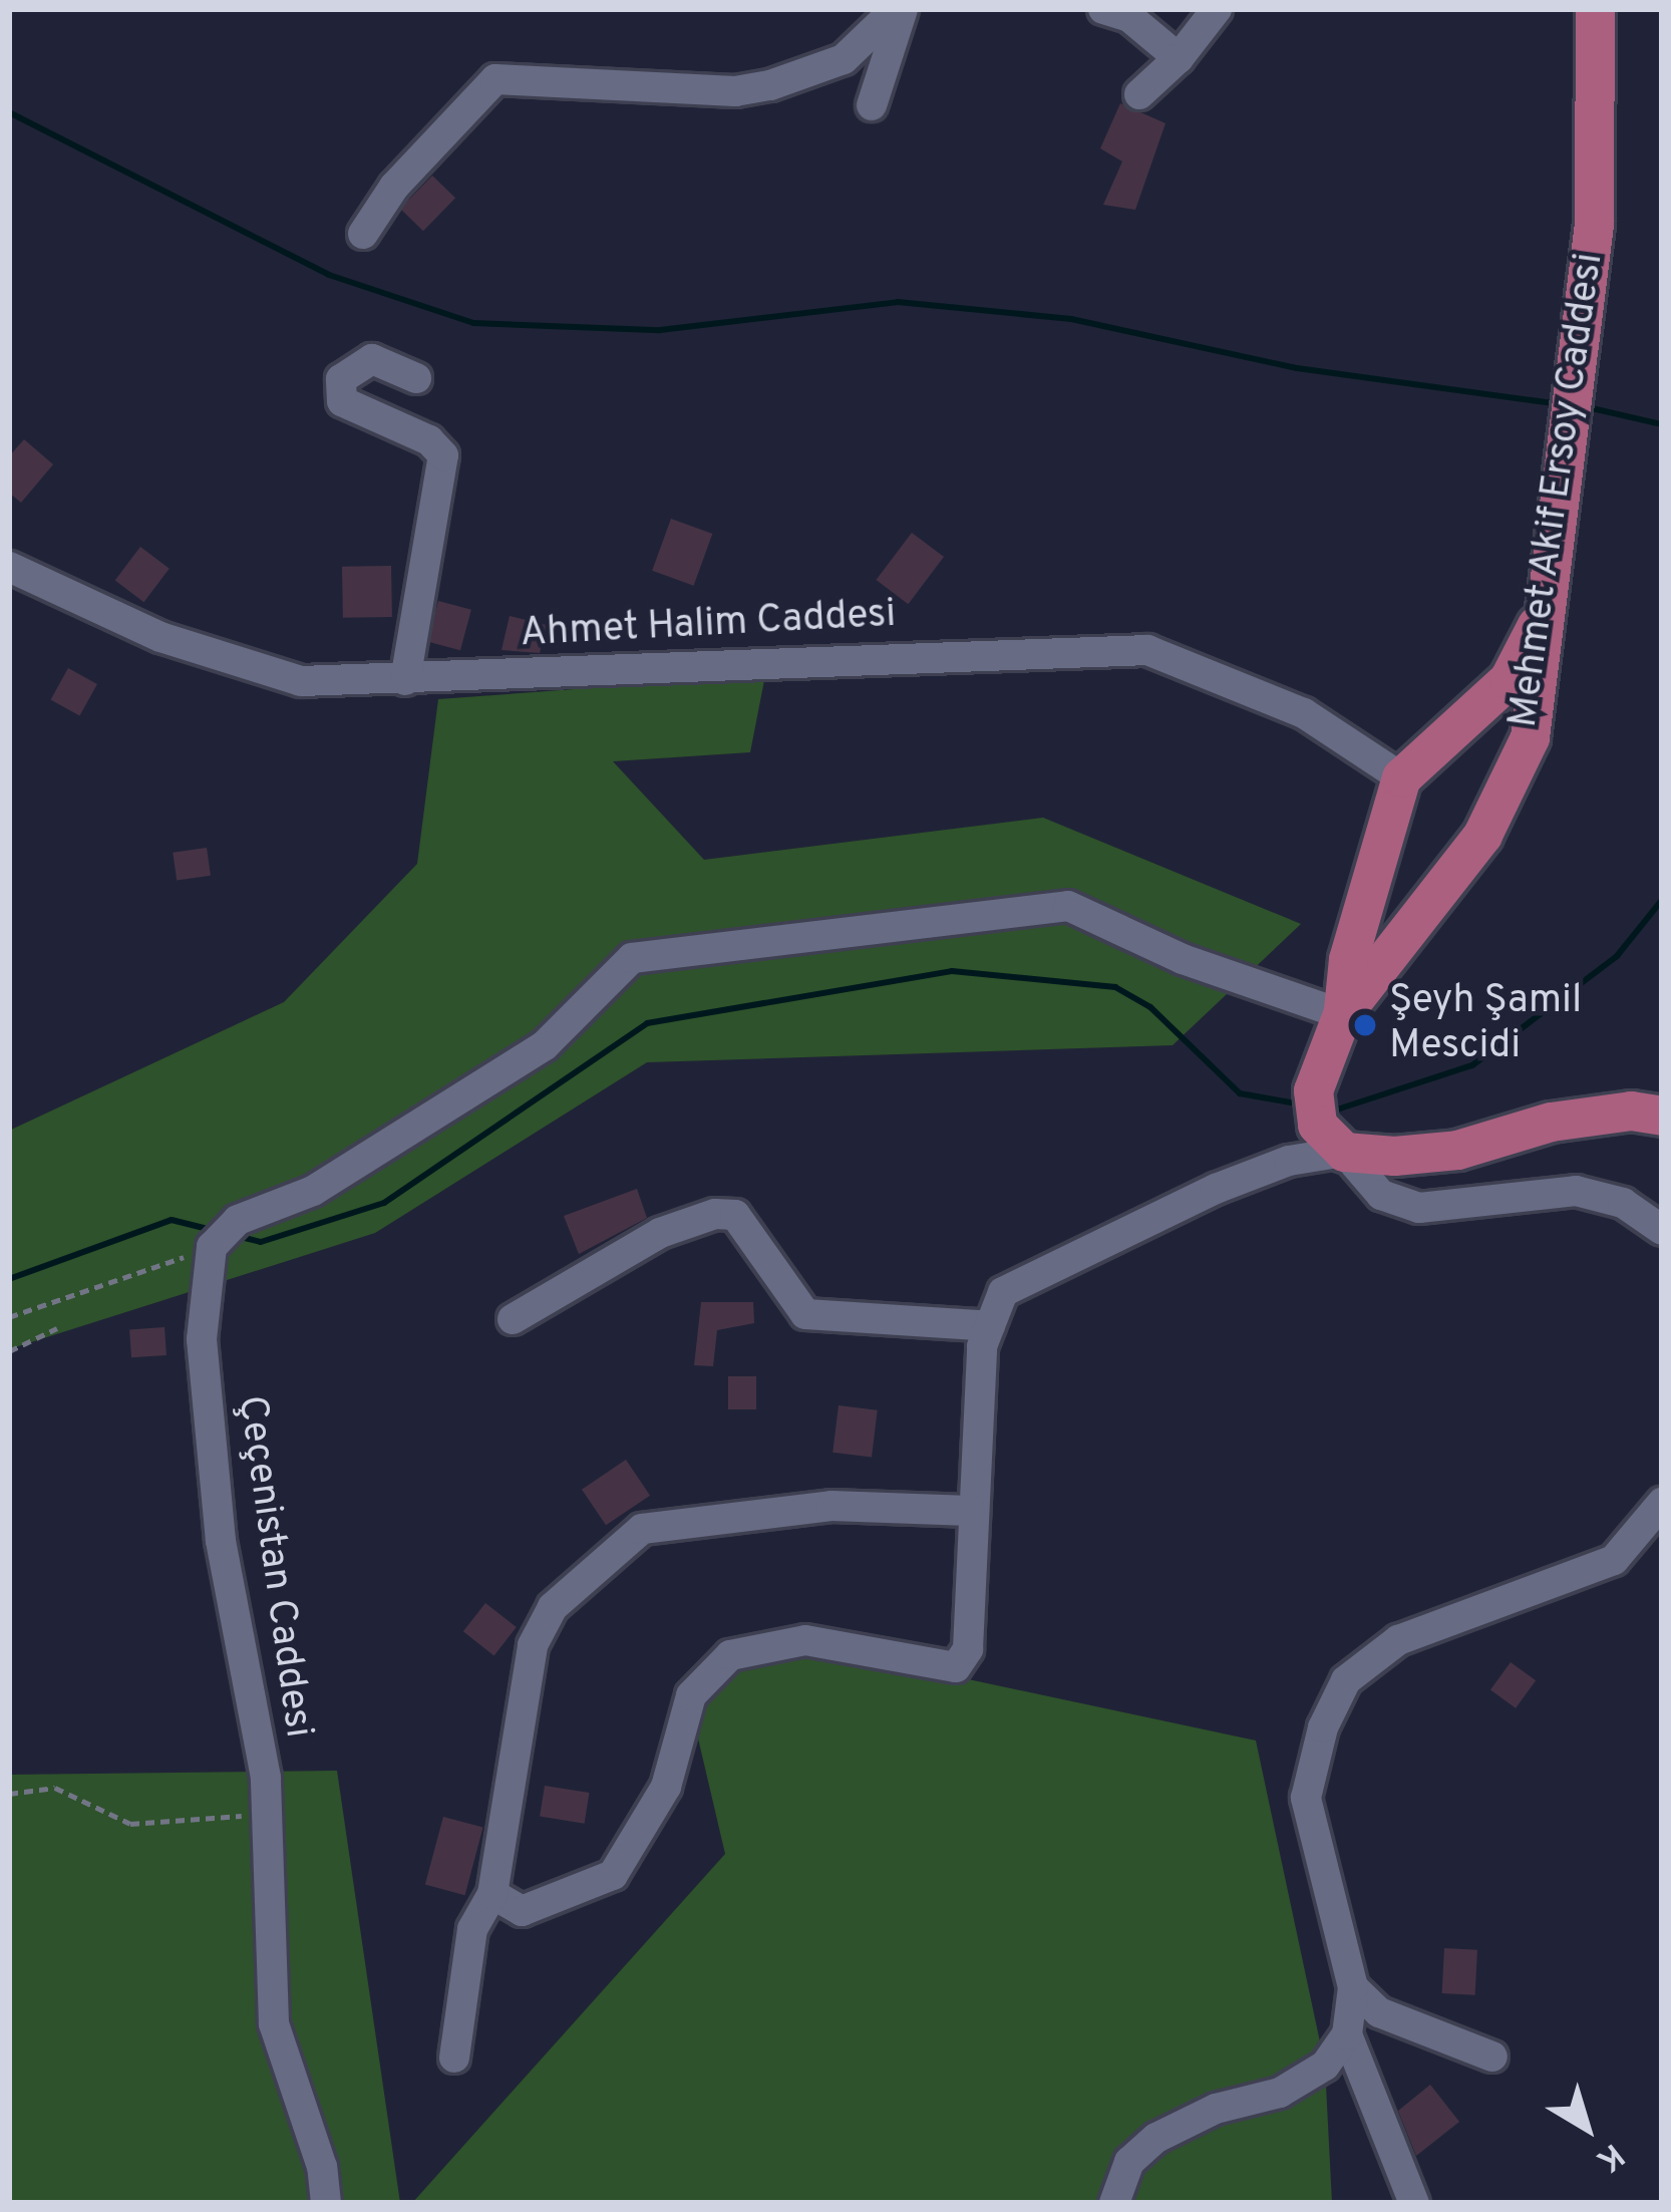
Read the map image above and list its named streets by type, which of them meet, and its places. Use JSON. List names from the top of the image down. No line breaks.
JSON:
{"streets":{"main road":["Mehmet Akif Ersoy Caddesi"],"street":["Ahmet Halim Caddesi","Çeçenistan Caddesi"]},"places":["Şeyh Şamil Mescidi"],"north":"bottom right"}
